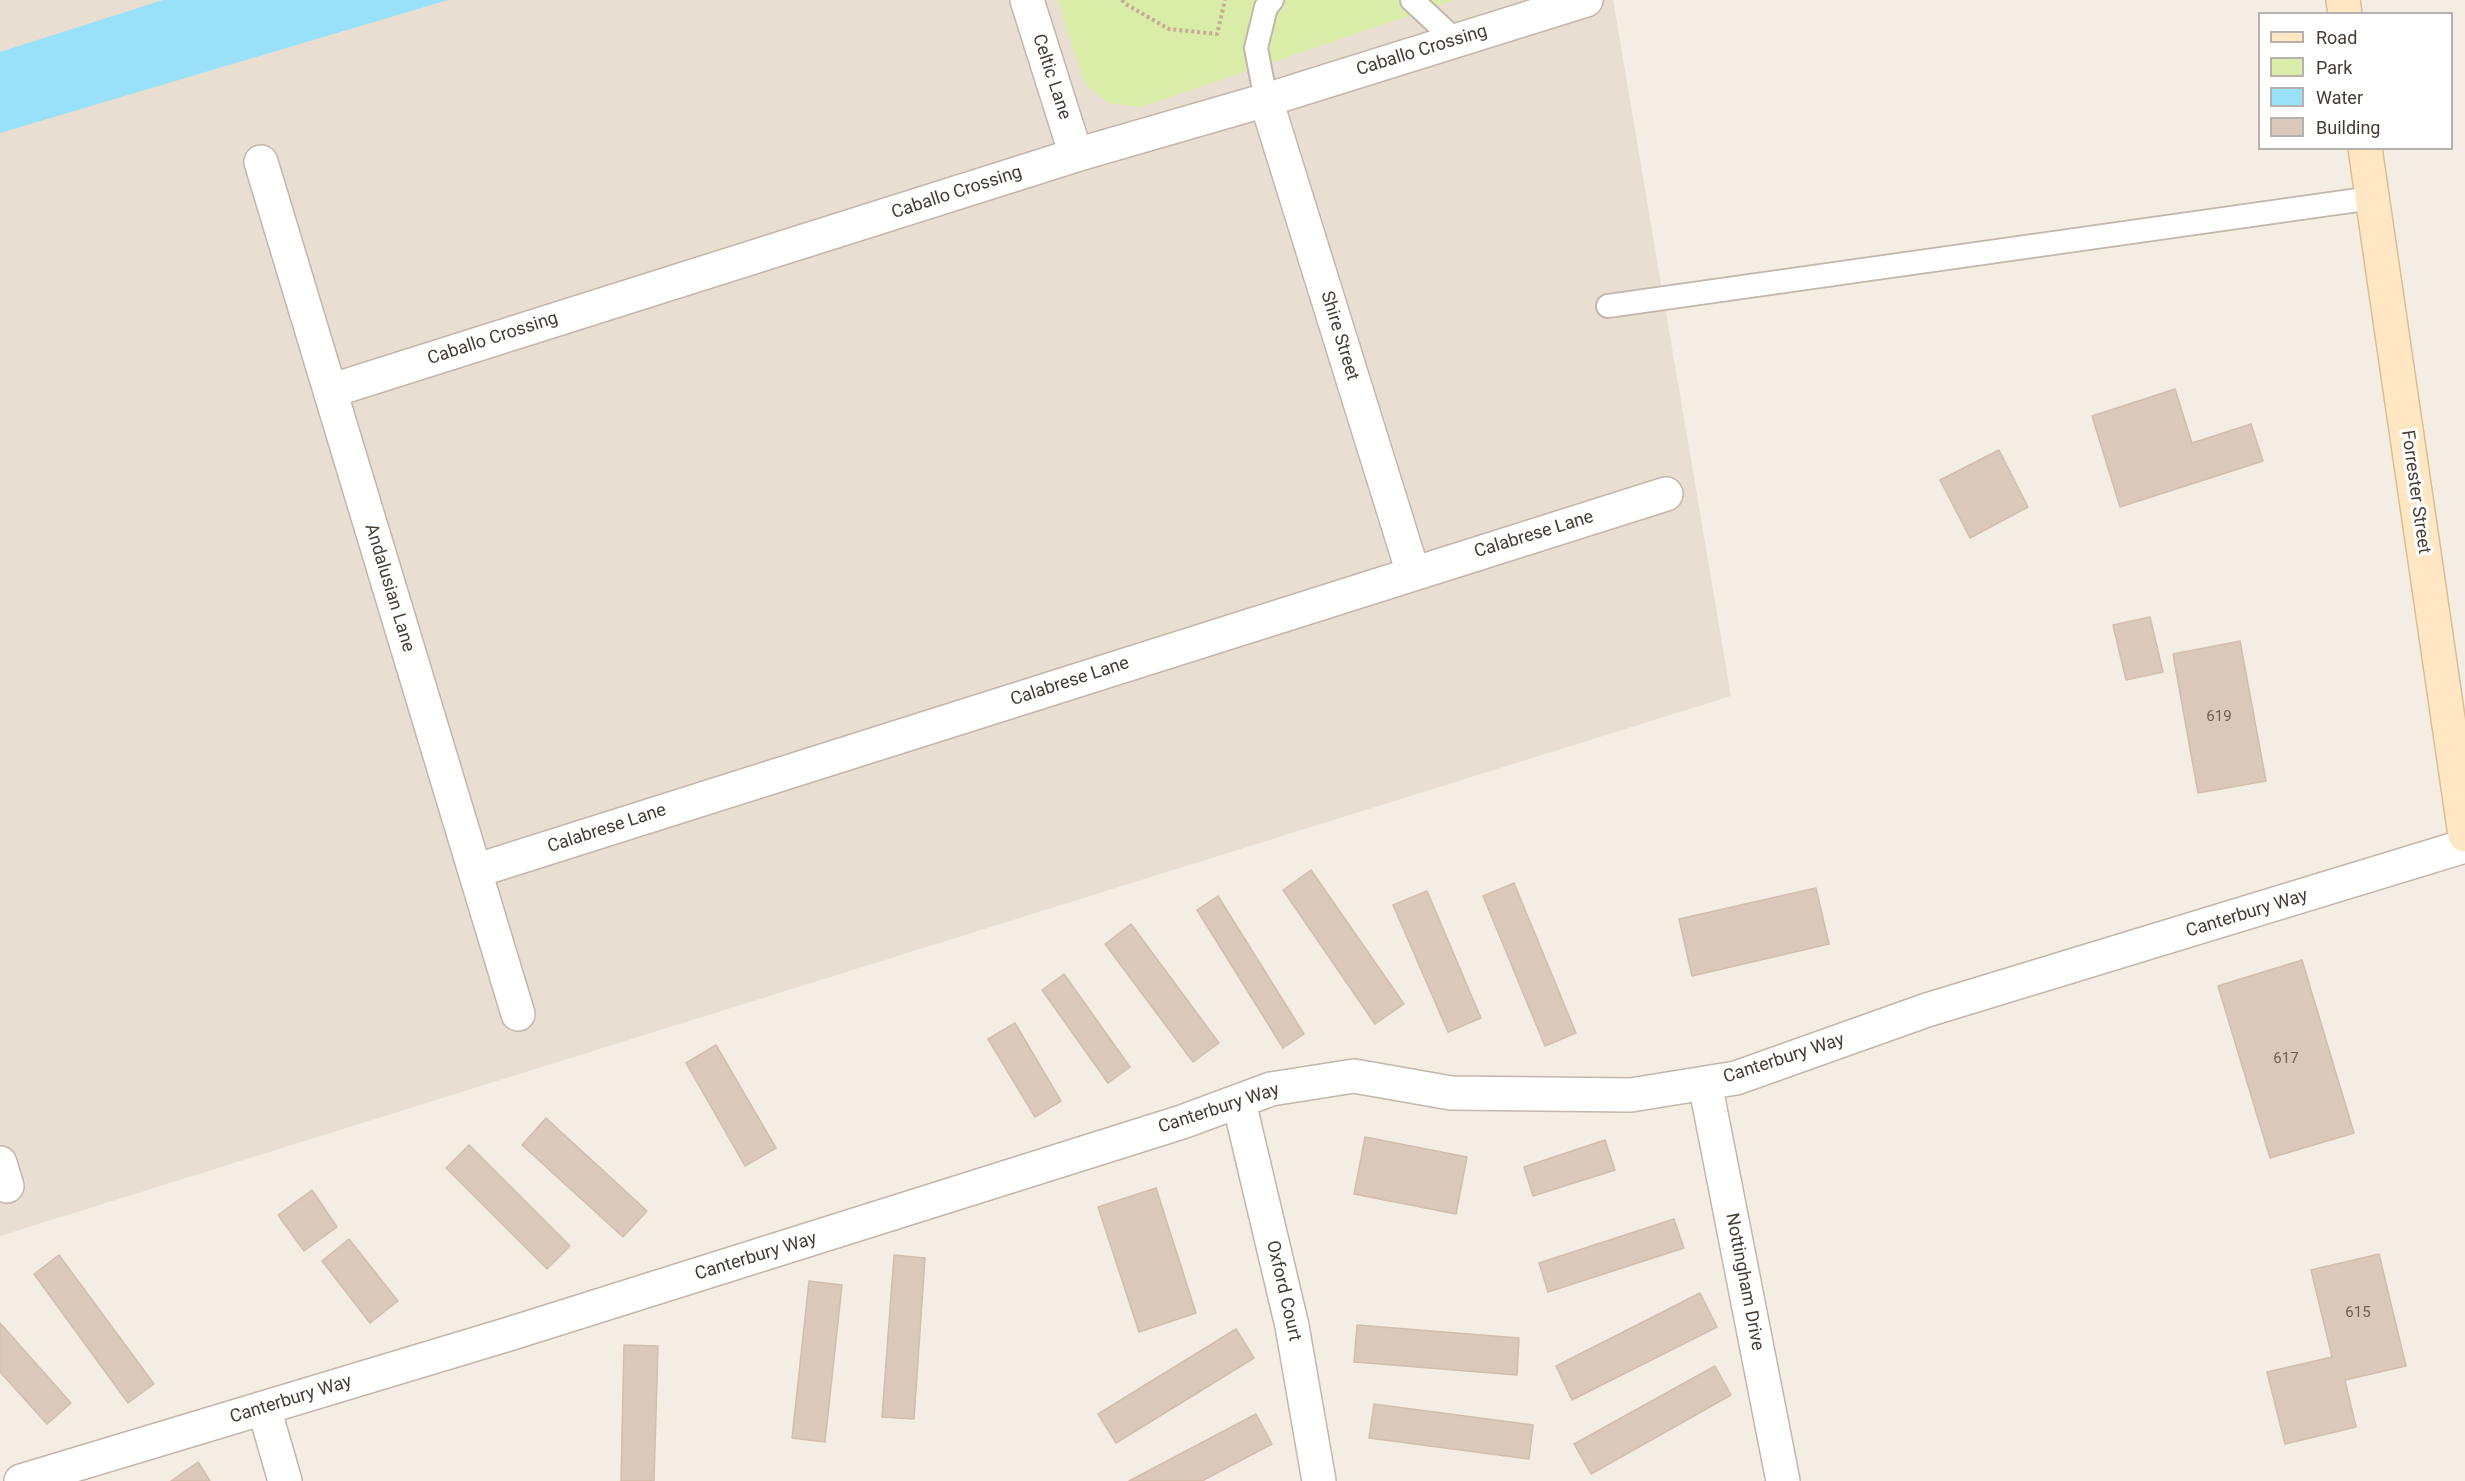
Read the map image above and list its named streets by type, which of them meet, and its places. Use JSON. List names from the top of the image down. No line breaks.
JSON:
{"streets":{"street":["Caballo Crossing","Celtic Lane","Shire Street","Forrester Street","Calabrese Lane","Andalusian Lane","Canterbury Way","Nottingham Drive","Oxford Court"]},"crossings":[["Caballo Crossing","Celtic Lane"],["Caballo Crossing","Shire Street"],["Caballo Crossing","Andalusian Lane"],["Shire Street","Calabrese Lane"],["Calabrese Lane","Andalusian Lane"],["Canterbury Way","Nottingham Drive"],["Canterbury Way","Oxford Court"]],"house_numbers":["619","617","615"],"legend":["Road","Park","Water","Building"]}
